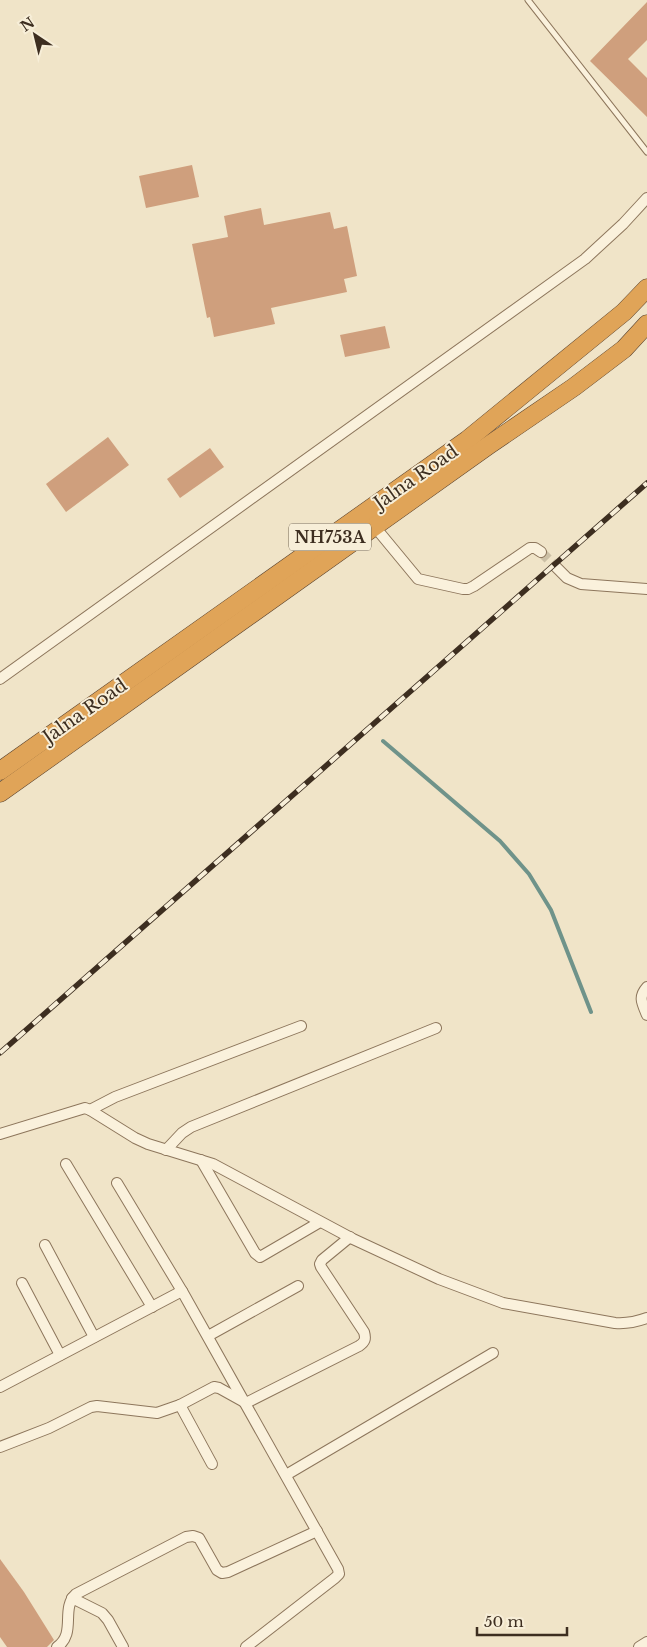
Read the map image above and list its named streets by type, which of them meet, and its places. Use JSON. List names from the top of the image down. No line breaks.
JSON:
{"streets":{"highway":["Jalna Road","NH753A"]},"scale_bar":"50 m","north":"top left"}
